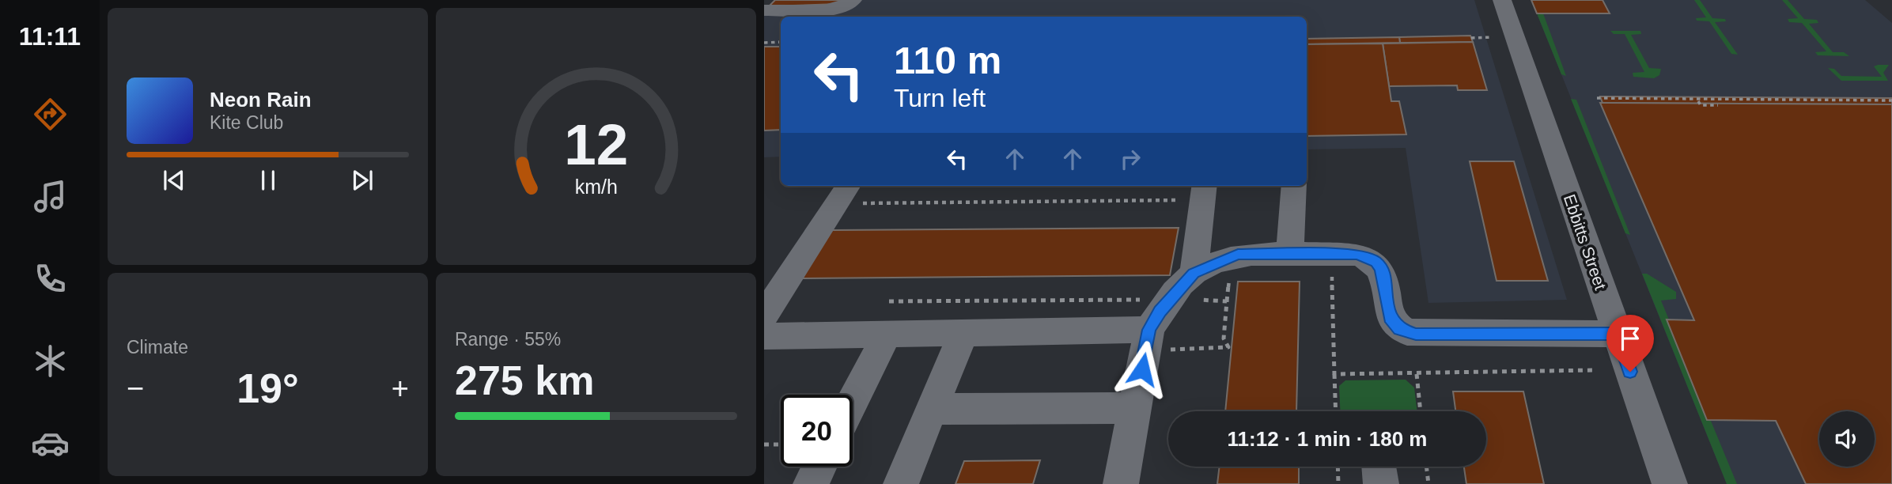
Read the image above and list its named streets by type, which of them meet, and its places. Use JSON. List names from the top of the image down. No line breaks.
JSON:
{"streets":{"street":["Ebbitts Street"]},"page":{"tabs":"11:11","turn":["110 m","Turn left"],"song":["Neon Rain","Kite Club"],"tile":["Climate",["Range · 55%","275 km"]],"heat":["−","19°","+"],"limit":"20","trip":"11:12 · 1 min · 180 m","gauge":["12","km/h"]}}
